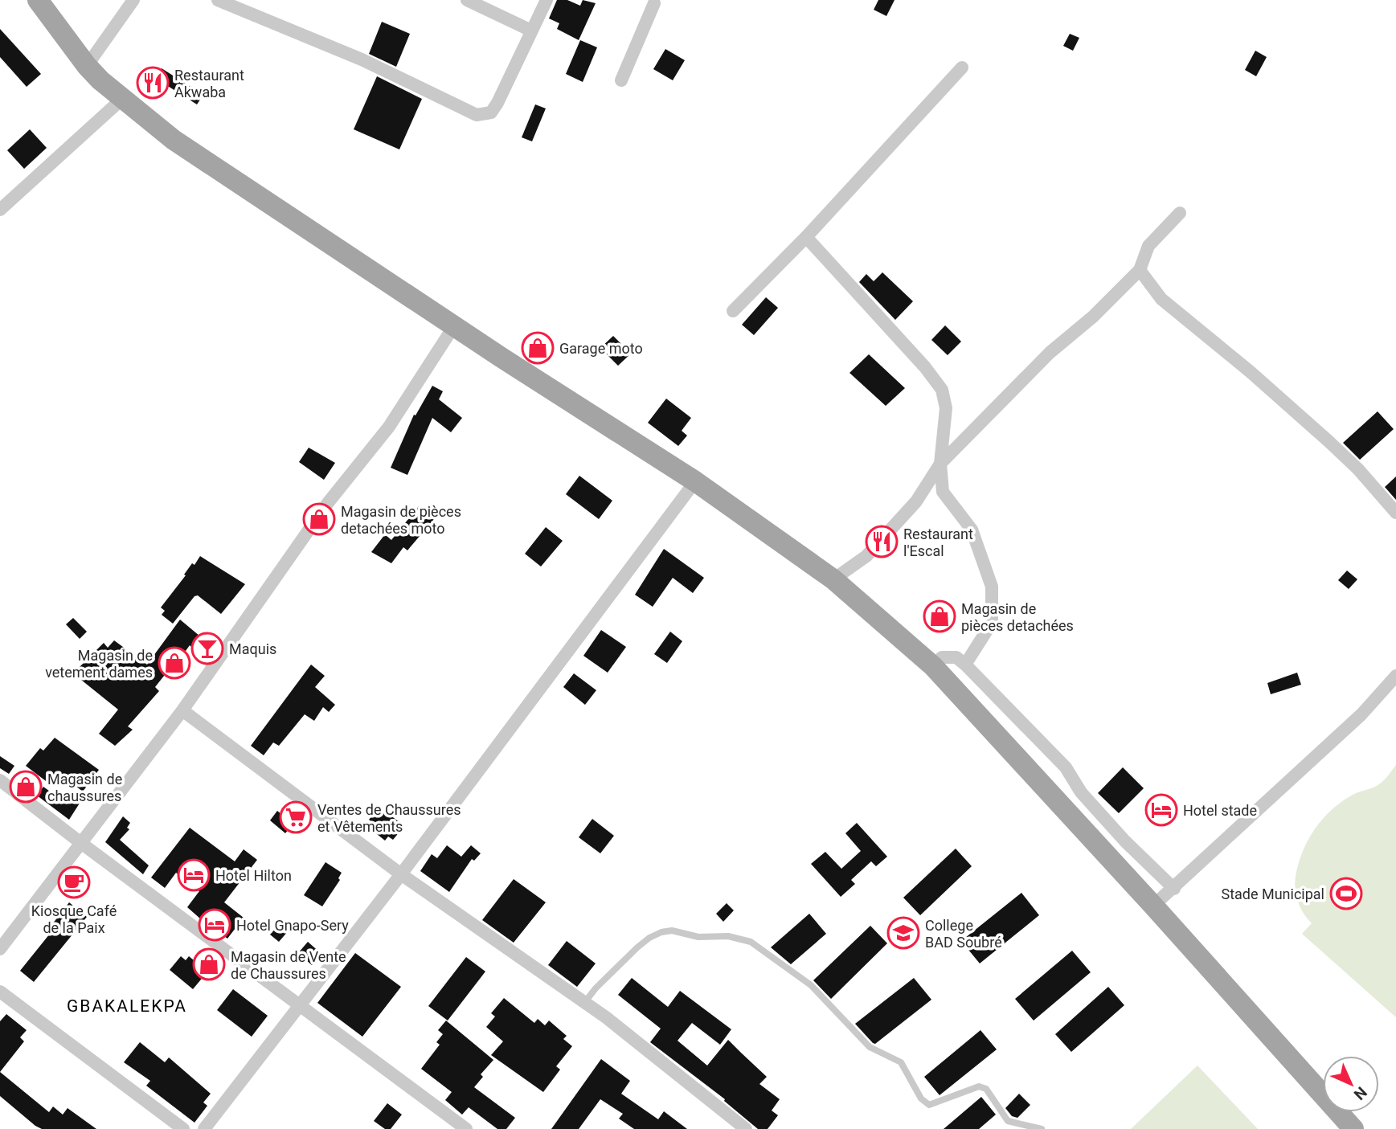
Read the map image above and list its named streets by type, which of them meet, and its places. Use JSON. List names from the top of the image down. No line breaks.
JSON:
{"districts":["GBAKALEKPA"],"places":{"restaurant":["Restaurant Akwaba","Restaurant l'Escal"],"shop":["Garage moto","Magasin de pièces detachées moto","Magasin de pièces detachées","Magasin de vetement dames","Magasin de chaussures","Magasin de Vente de Chaussures"],"bar":["Maquis"],"hotel":["Hotel stade","Hotel Hilton","Hotel Gnapo-Sery"],"supermarket":["Ventes de Chaussures et Vêtements"],"cafe":["Kiosque Café de la Paix"],"sports":["Stade Municipal"],"school or university":["College BAD Soubré"]},"north":"bottom right"}
